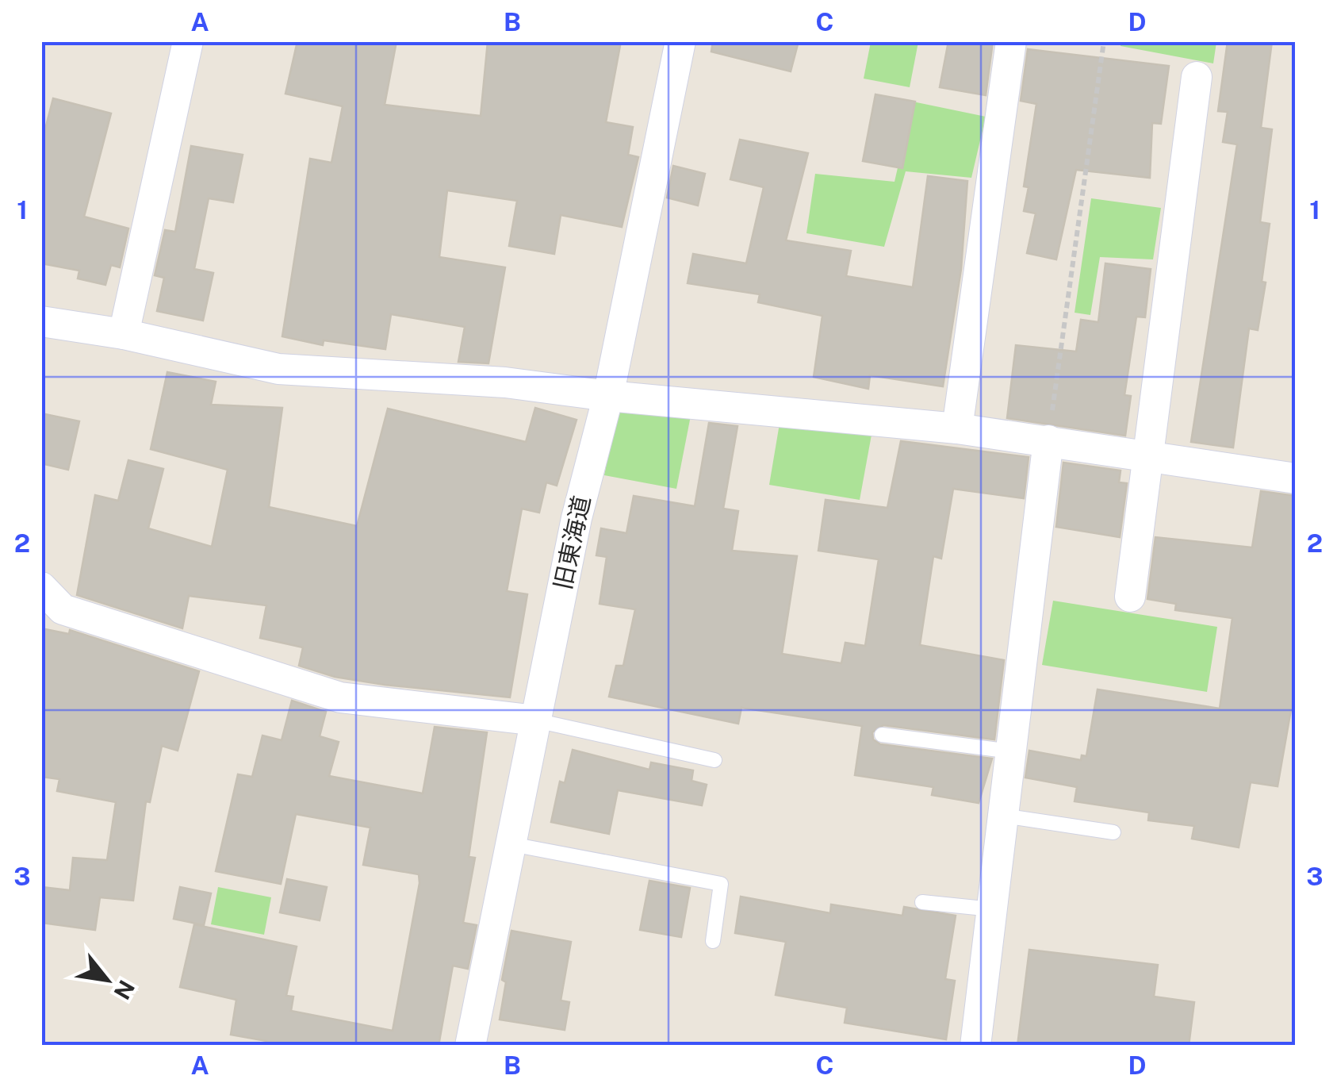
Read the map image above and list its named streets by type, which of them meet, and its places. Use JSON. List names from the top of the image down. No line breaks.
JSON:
{"streets":{"street":["旧東海道"]},"north":"bottom right","grid":{"columns":["A","B","C","D"],"rows":["1","2","3"]}}
